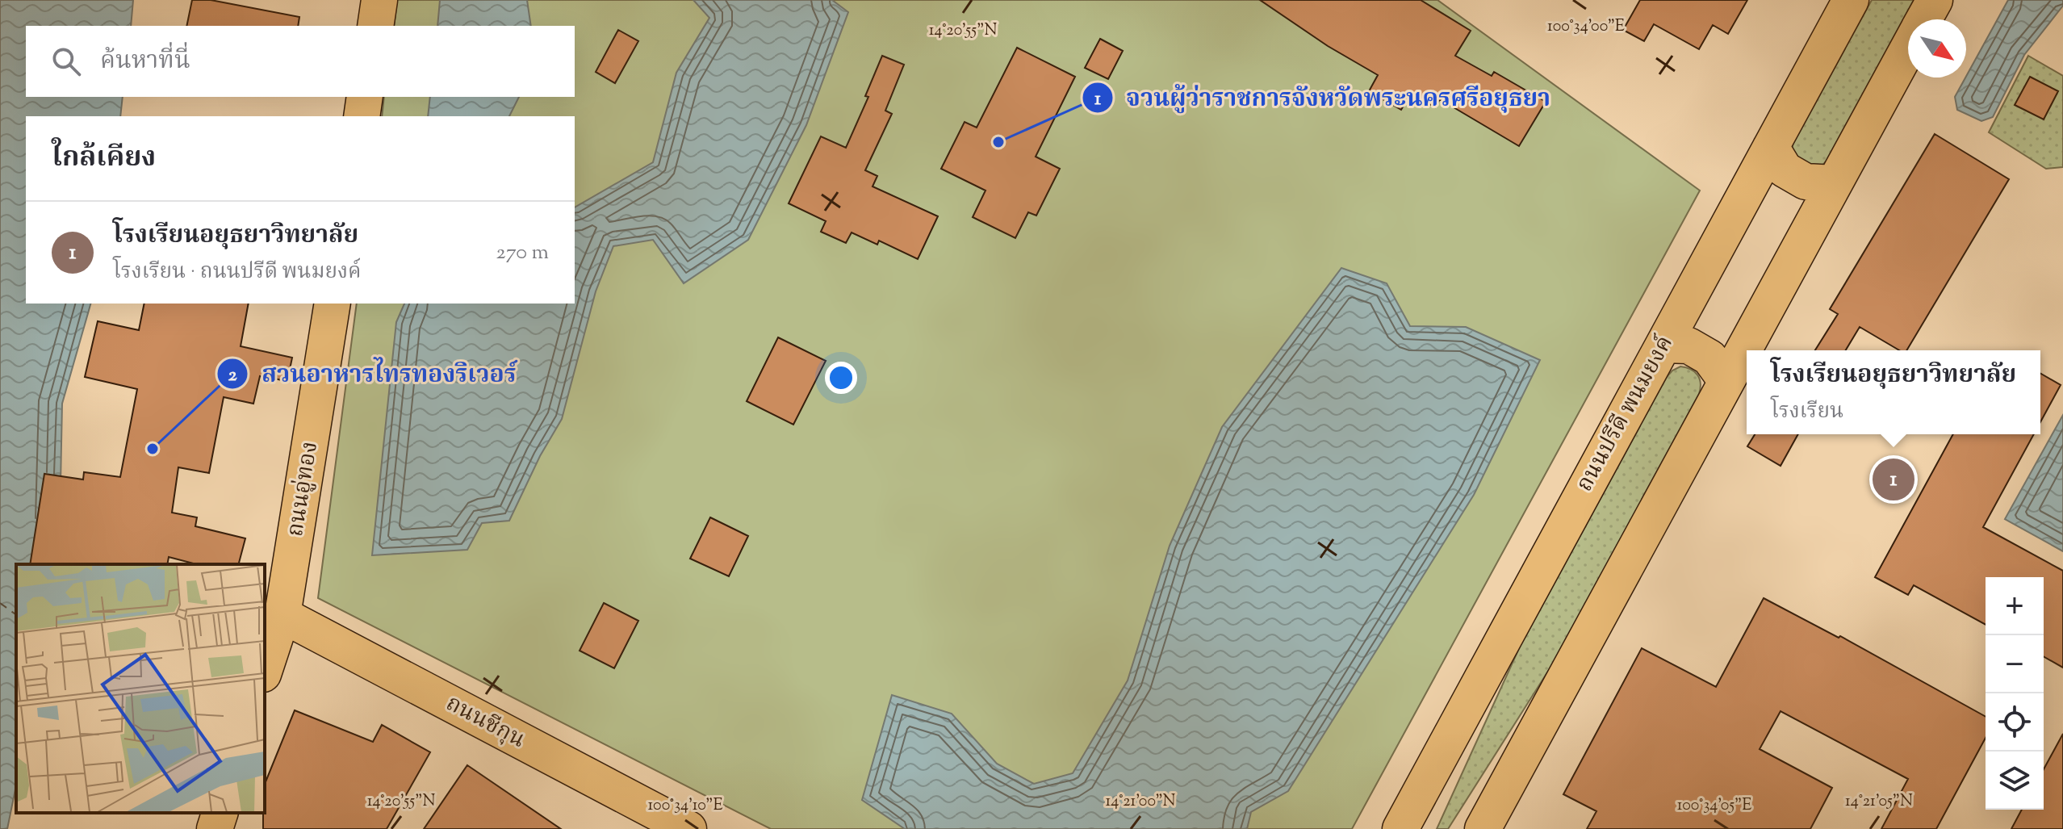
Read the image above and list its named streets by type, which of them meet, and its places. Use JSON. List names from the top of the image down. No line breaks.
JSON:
{"streets":{"main road":["ถนนปรีดี พนมยงค์","ถนนอู่ทอง","ถนนชีกุน"]},"crossings":[["ถนนอู่ทอง","ถนนชีกุน"]],"places":["จวนผู้ว่าราชการจังหวัดพระนครศรีอยุธยา","สวนอาหารไทรทองริเวอร์"],"north":"bottom right","page":{"search":"ค้นหาที่นี่","heading":"ใกล้เคียง","list":[{"mark":"1","name":"โรงเรียนอยุธยาวิทยาลัย","note":"โรงเรียน · ถนนปรีดี พนมยงค์","value":"270 m"}],"popup":["โรงเรียนอยุธยาวิทยาลัย","โรงเรียน"],"pins":"1","map_buttons":["+","−"]},"coordinates":["100°34'00\"E","14°20'55\"N","14°21'00\"N","14°21'05\"N","100°34'10\"E","100°34'05\"E"]}
